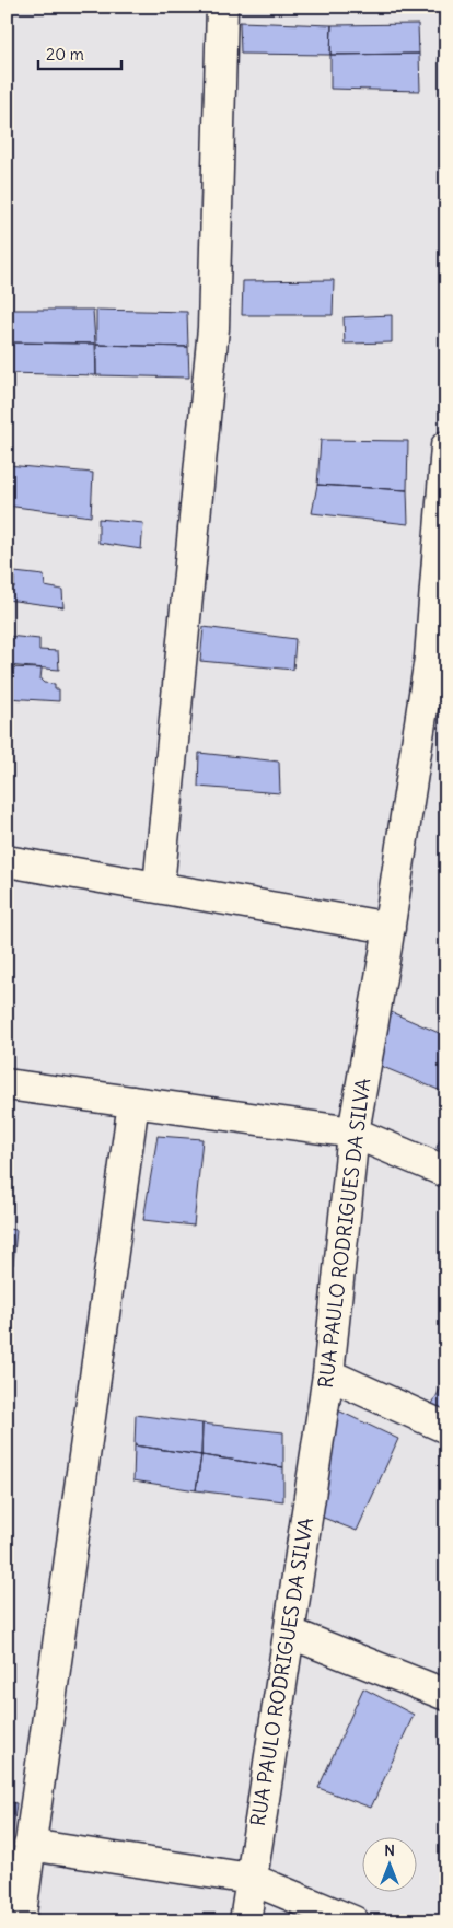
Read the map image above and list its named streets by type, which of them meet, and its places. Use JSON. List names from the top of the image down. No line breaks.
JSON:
{"streets":{"street":["RUA PAULO RODRIGUES DA SILVA"]},"scale_bar":"20 m","north":"top"}
